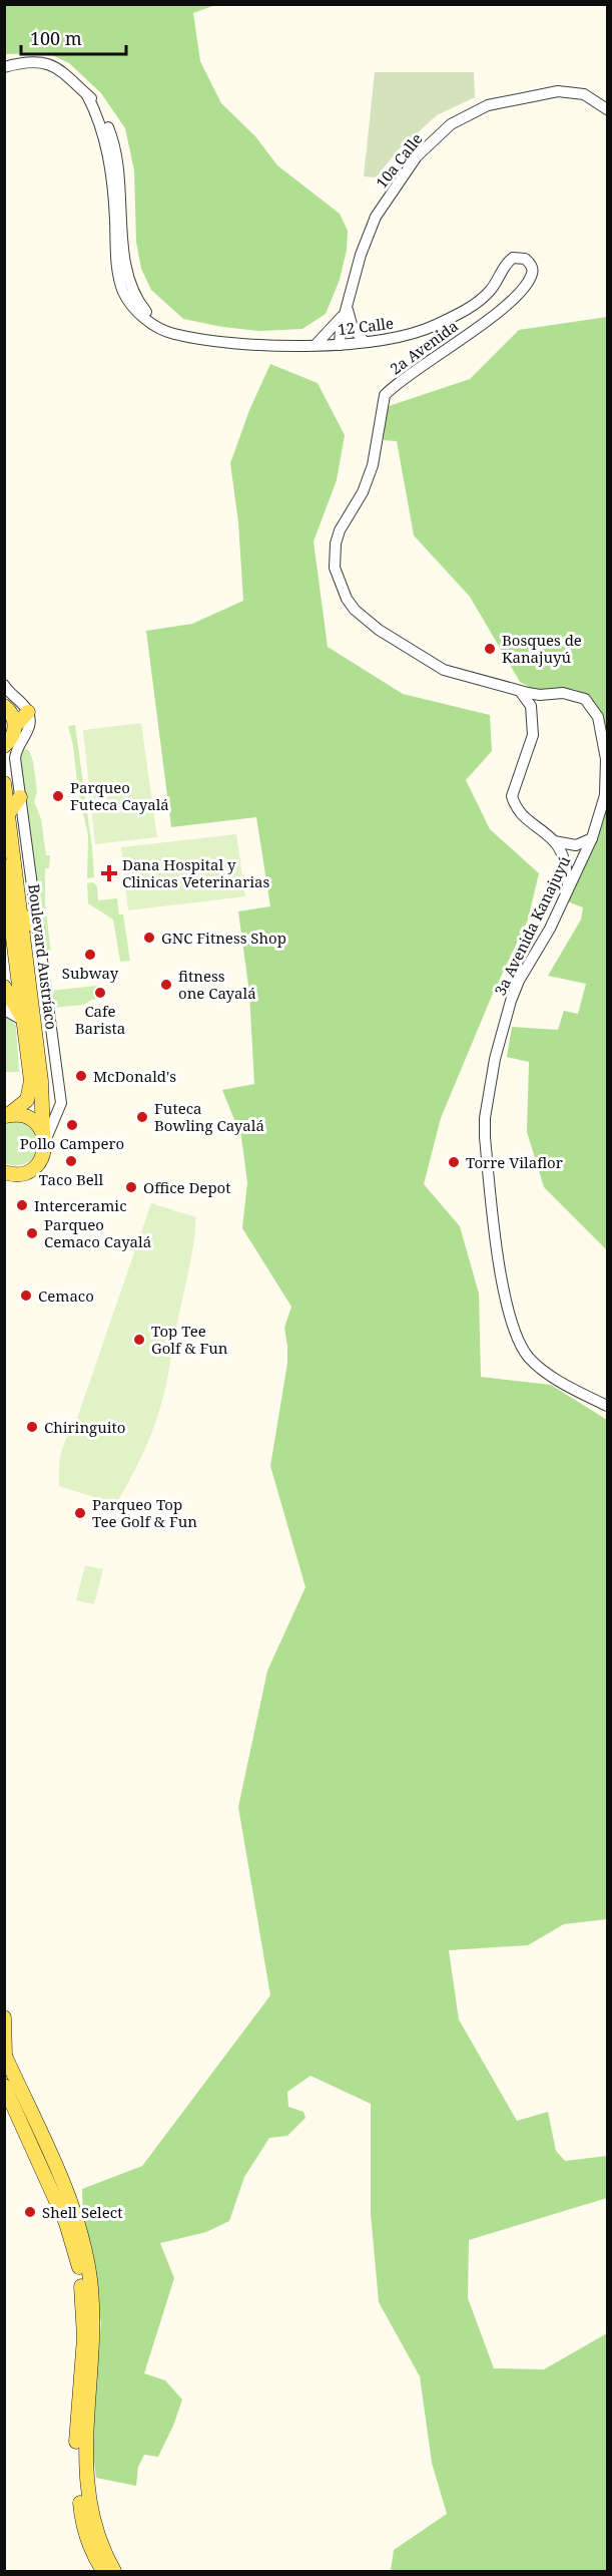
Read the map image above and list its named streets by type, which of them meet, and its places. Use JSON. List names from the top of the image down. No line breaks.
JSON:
{"streets":{"main road":["Boulevard Austríaco"],"street":["10a Calle","12 Calle","2a Avenida","3a Avenida Kanajuyú"]},"crossings":[["10a Calle","12 Calle"],["12 Calle","2a Avenida"],["2a Avenida","3a Avenida Kanajuyú"]],"places":{"other":["Bosques de Kanajuyú","Parqueo Futeca Cayalá","GNC Fitness Shop","Subway","fitness one Cayalá","Cafe Barista","McDonald's","Futeca Bowling Cayalá","Pollo Campero","Taco Bell","Torre Vilaflor","Office Depot","Interceramic","Parqueo Cemaco Cayalá","Cemaco","Top Tee Golf & Fun","Chiringuito","Parqueo Top Tee Golf & Fun","Shell Select"],"health":["Dana Hospital y Clinicas Veterinarias"]},"scale_bar":"100 m"}
